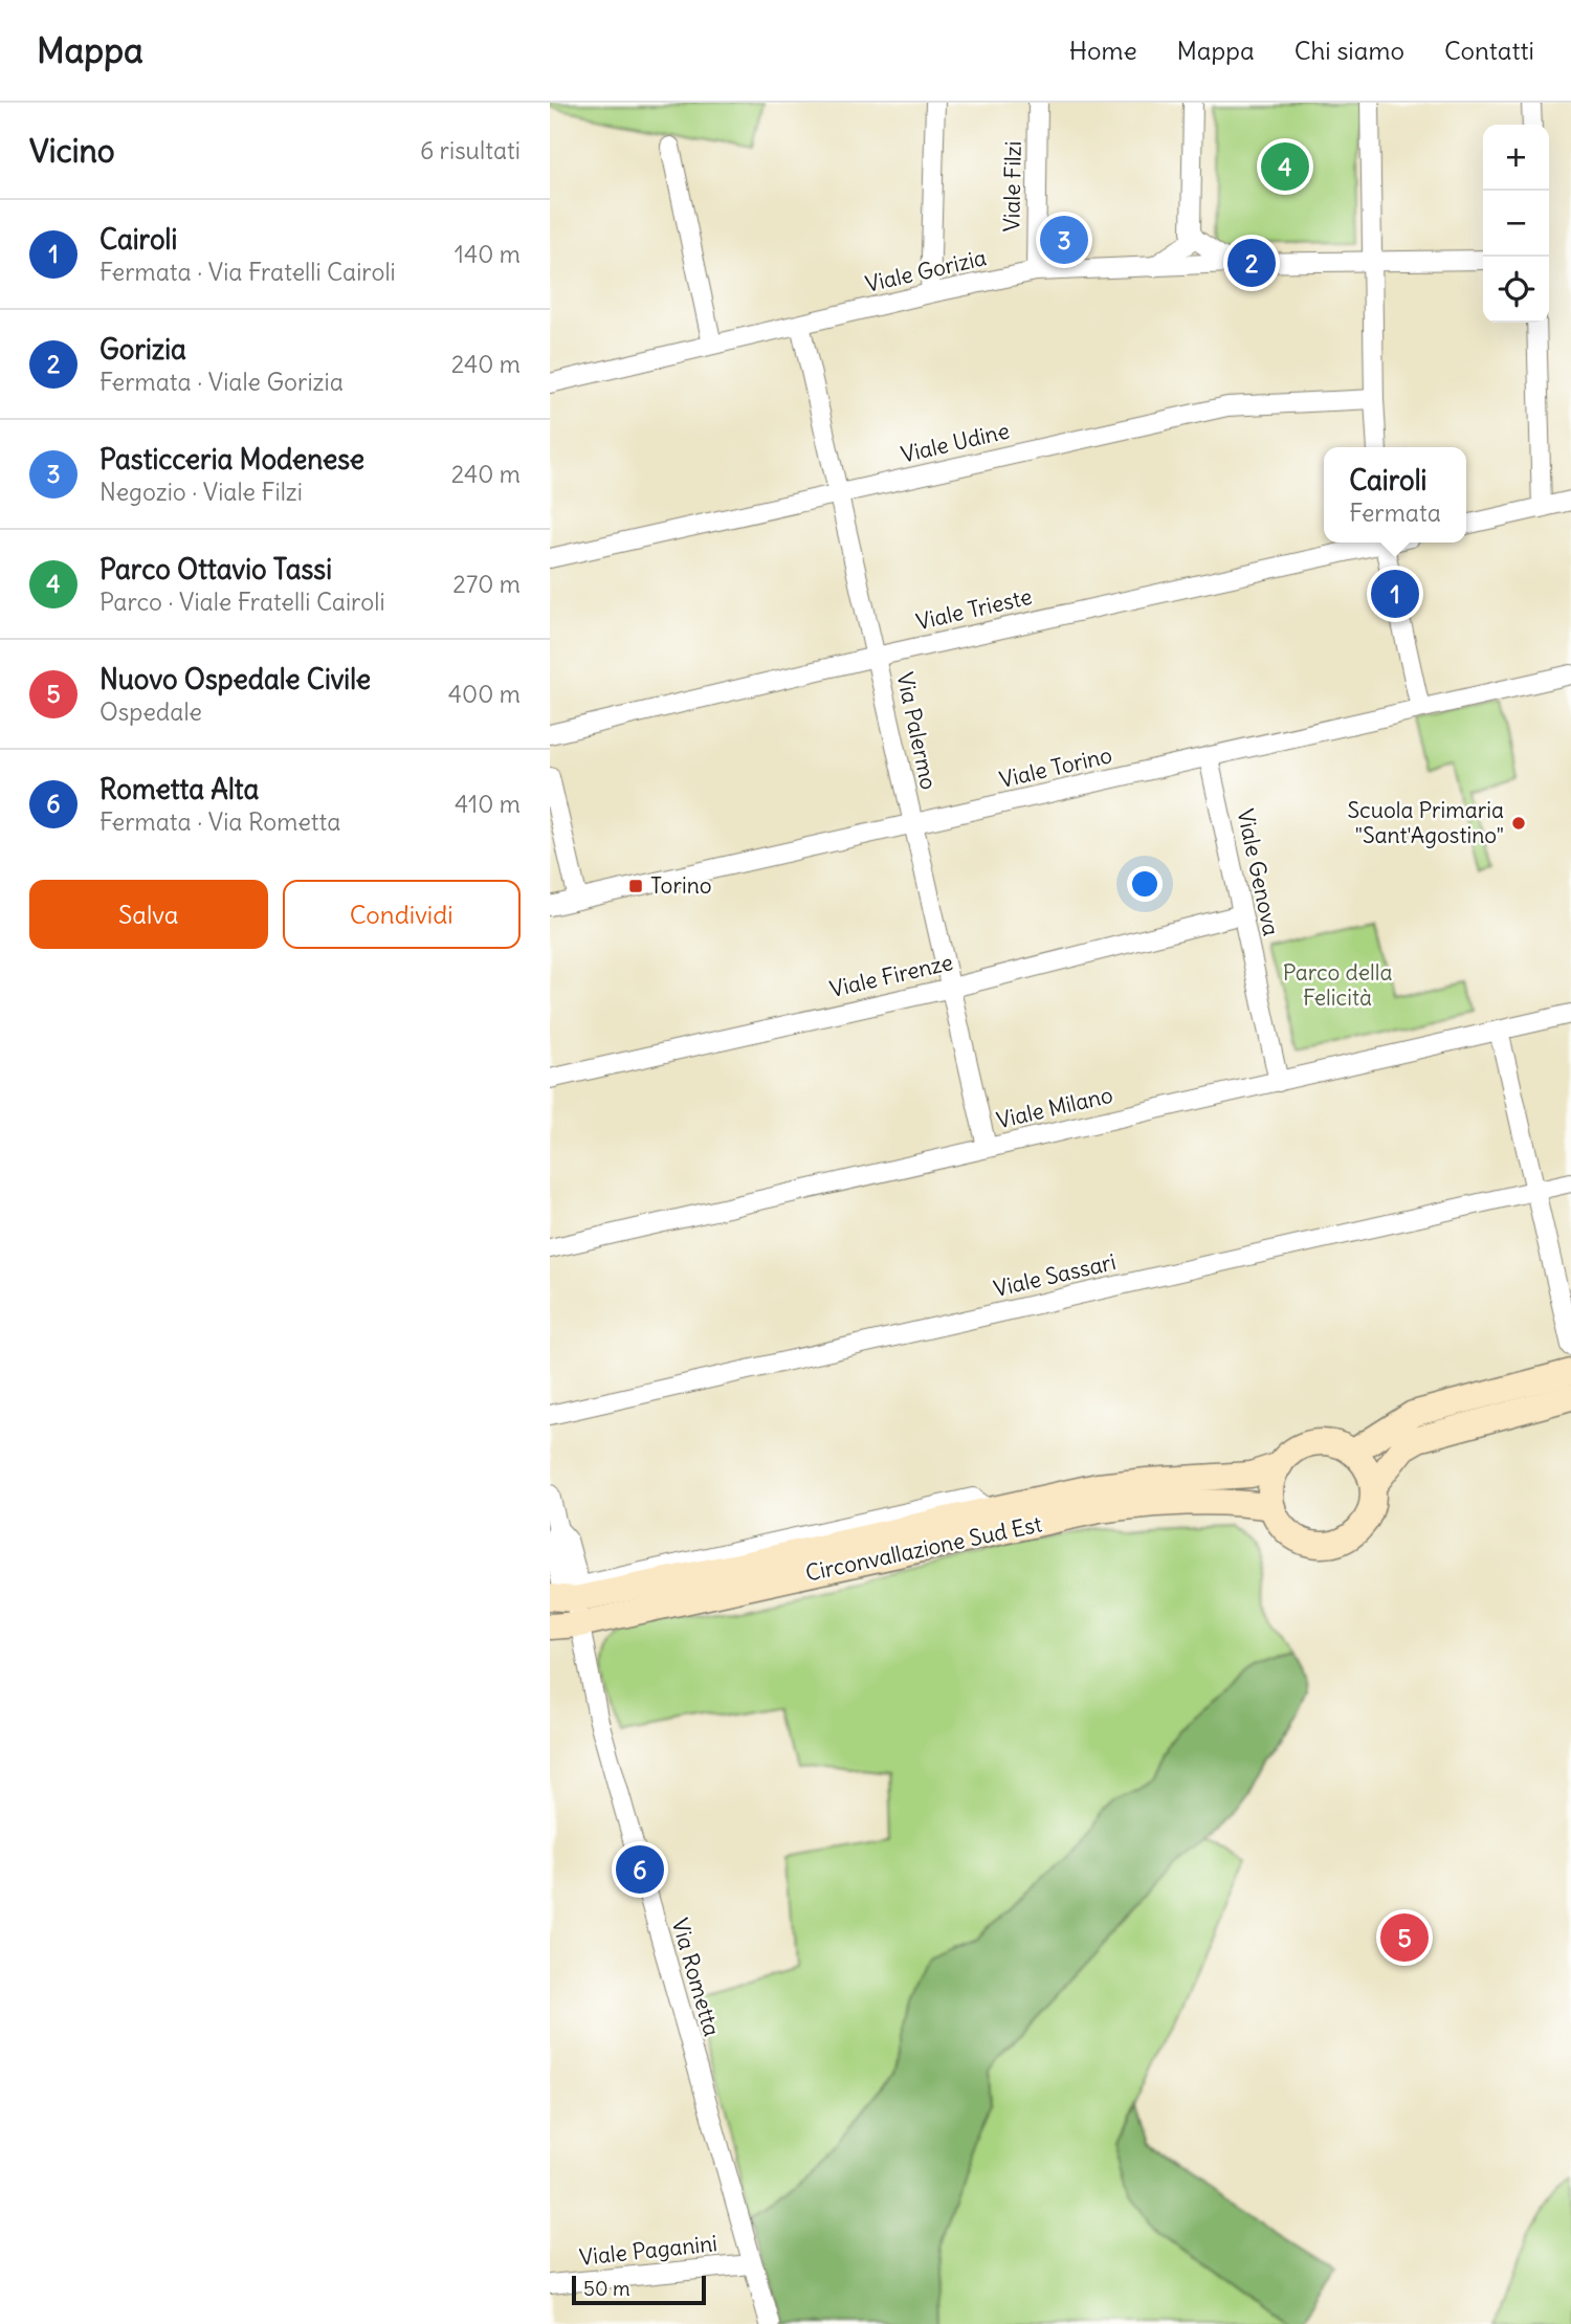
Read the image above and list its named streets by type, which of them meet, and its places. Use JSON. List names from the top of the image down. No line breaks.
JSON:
{"streets":{"main road":["Circonvallazione Sud Est"],"street":["Viale Filzi","Viale Gorizia","Viale Udine","Viale Trieste","Via Palermo","Viale Torino","Viale Genova","Viale Firenze","Viale Milano","Viale Sassari","Via Rometta","Viale Paganini"]},"crossings":[["Viale Filzi","Viale Gorizia"],["Viale Gorizia","Via Palermo"],["Viale Udine","Via Palermo"],["Viale Trieste","Via Palermo"],["Via Palermo","Viale Torino"],["Via Palermo","Viale Firenze"],["Via Palermo","Viale Milano"],["Viale Torino","Viale Genova"],["Viale Genova","Viale Firenze"],["Viale Genova","Viale Milano"],["Circonvallazione Sud Est","Via Rometta"],["Via Rometta","Viale Paganini"]],"parks":["Parco della Felicità"],"places":{"other":["Scuola Primaria \"Sant'Agostino\""],"transit":["Torino"]},"scale_bar":"50 m","page":{"header":"Mappa","nav":["Home","Mappa","Chi siamo","Contatti"],"heading":["Vicino","6 risultati"],"map_buttons":["+","−"],"pins":["4","3","2","1","6","5"],"list":[{"mark":"1","name":"Cairoli","note":"Fermata · Via Fratelli Cairoli","value":"140 m"},{"mark":"2","name":"Gorizia","note":"Fermata · Viale Gorizia","value":"240 m"},{"mark":"3","name":"Pasticceria Modenese","note":"Negozio · Viale Filzi","value":"240 m"},{"mark":"4","name":"Parco Ottavio Tassi","note":"Parco · Viale Fratelli Cairoli","value":"270 m"},{"mark":"5","name":"Nuovo Ospedale Civile","note":"Ospedale","value":"400 m"},{"mark":"6","name":"Rometta Alta","note":"Fermata · Via Rometta","value":"410 m"}],"popup":["Cairoli","Fermata"],"buttons":["Salva","Condividi"],"scale":"50 m"}}
